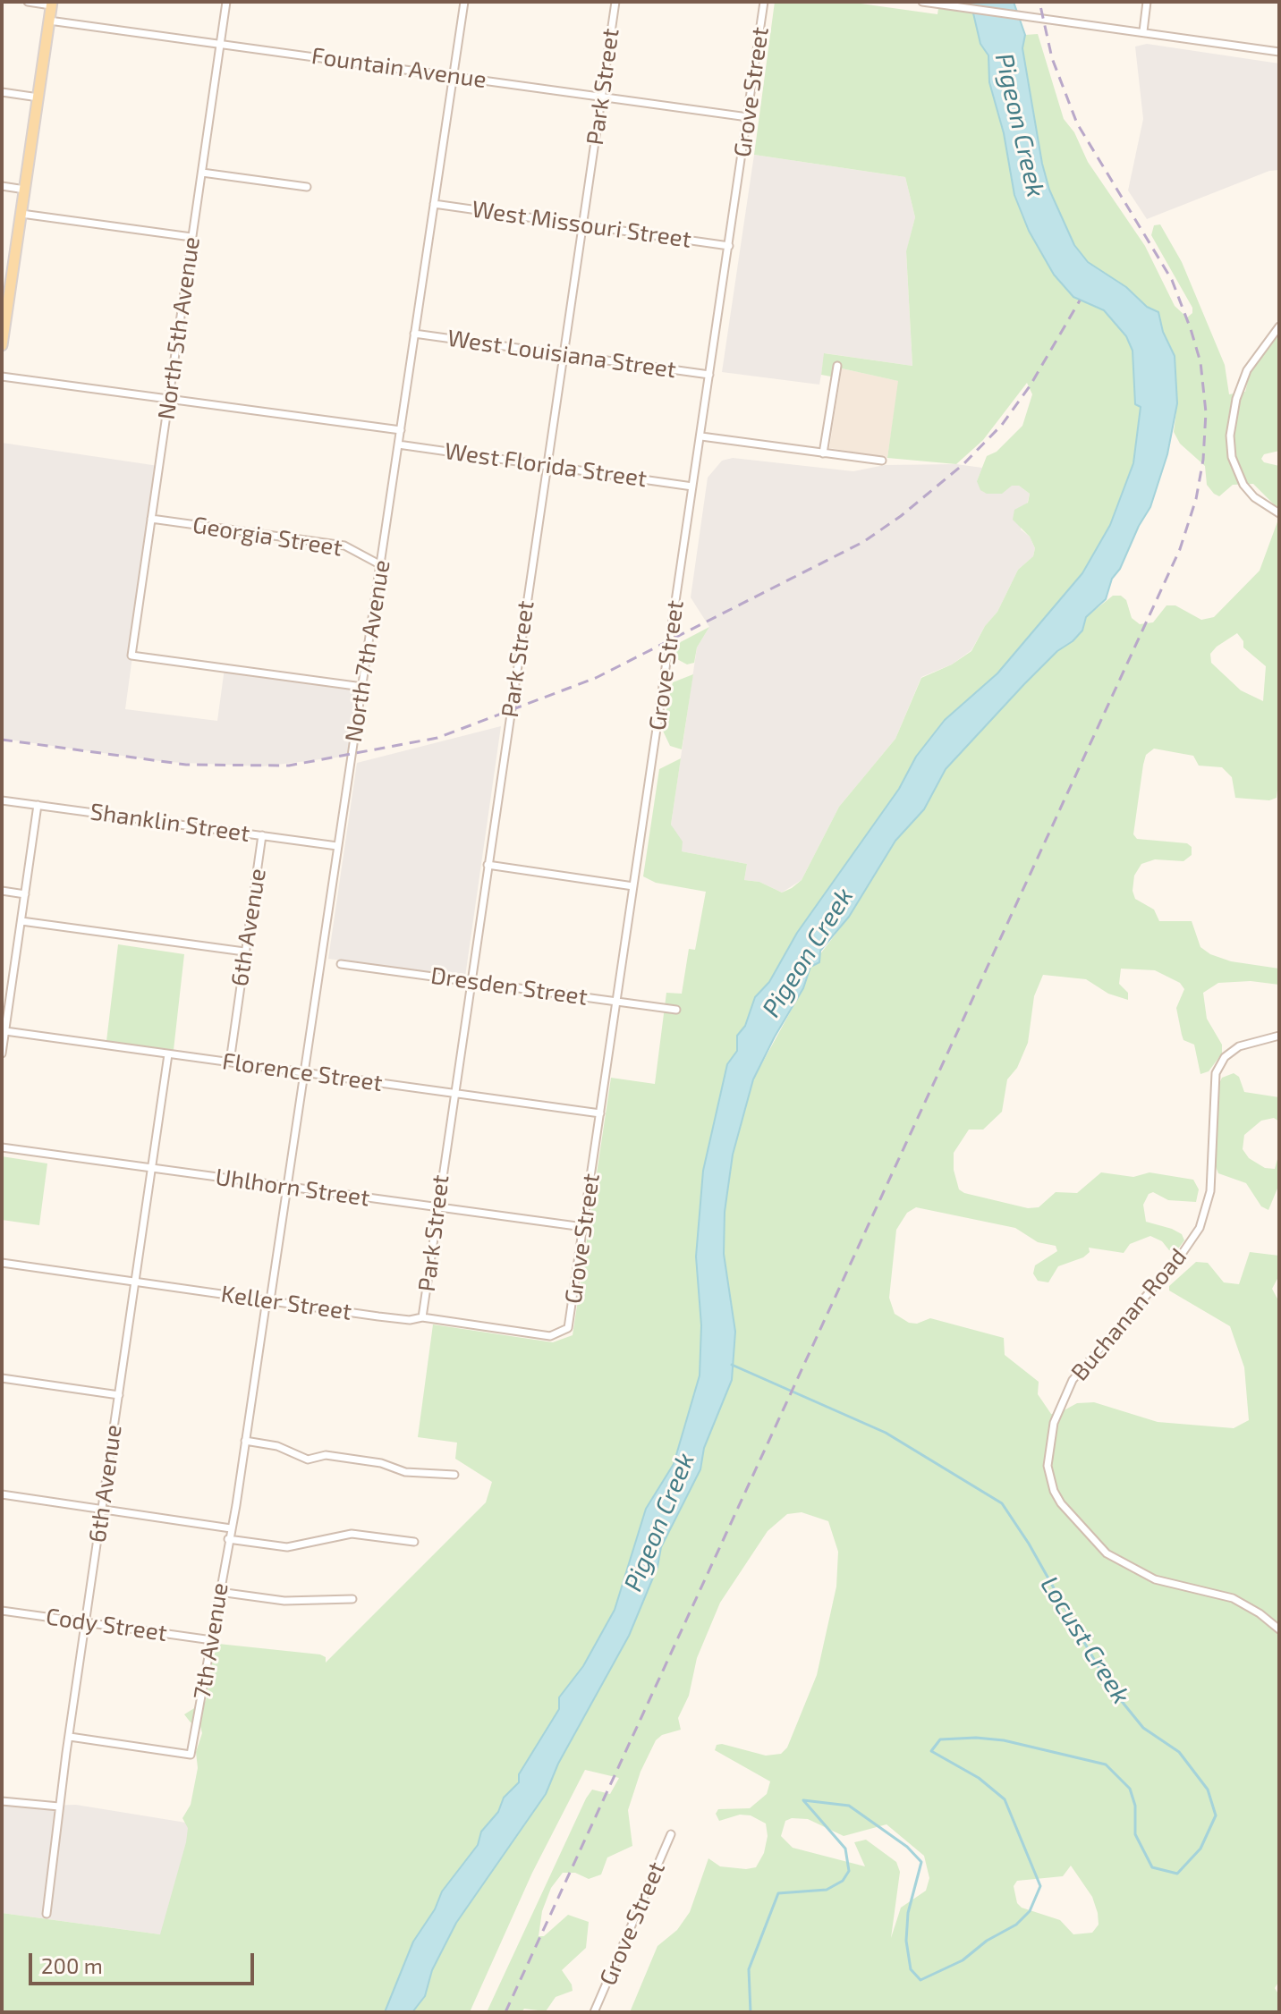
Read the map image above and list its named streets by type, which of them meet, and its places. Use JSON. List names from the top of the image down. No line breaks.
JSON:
{"streets":{"street":["Fountain Avenue","Park Street","Grove Street","West Missouri Street","North 5th Avenue","West Louisiana Street","West Florida Street","Georgia Street","North 7th Avenue","Shanklin Street","6th Avenue","Dresden Street","Florence Street","Uhlhorn Street","Keller Street","Buchanan Road","Cody Street","7th Avenue"]},"crossings":[["Fountain Avenue","Park Street"],["Fountain Avenue","Grove Street"],["Fountain Avenue","North 5th Avenue"],["Fountain Avenue","North 7th Avenue"],["Park Street","West Missouri Street"],["Park Street","West Louisiana Street"],["Park Street","West Florida Street"],["Park Street","Dresden Street"],["Park Street","Florence Street"],["Park Street","Uhlhorn Street"],["Park Street","Keller Street"],["Grove Street","West Missouri Street"],["Grove Street","West Louisiana Street"],["Grove Street","West Florida Street"],["Grove Street","Dresden Street"],["Grove Street","Florence Street"],["Grove Street","Uhlhorn Street"],["Grove Street","Keller Street"],["West Missouri Street","North 7th Avenue"],["North 5th Avenue","Georgia Street"],["North 5th Avenue","North 7th Avenue"],["West Louisiana Street","North 7th Avenue"],["West Florida Street","North 7th Avenue"],["Georgia Street","North 7th Avenue"],["North 7th Avenue","Shanklin Street"],["North 7th Avenue","Florence Street"],["North 7th Avenue","Uhlhorn Street"],["North 7th Avenue","Keller Street"],["North 7th Avenue","7th Avenue"],["Shanklin Street","6th Avenue"],["6th Avenue","Florence Street"],["6th Avenue","Uhlhorn Street"],["6th Avenue","Keller Street"],["6th Avenue","Cody Street"],["6th Avenue","7th Avenue"],["Cody Street","7th Avenue"]],"water":["Pigeon Creek","Locust Creek"],"scale_bar":"200 m"}
